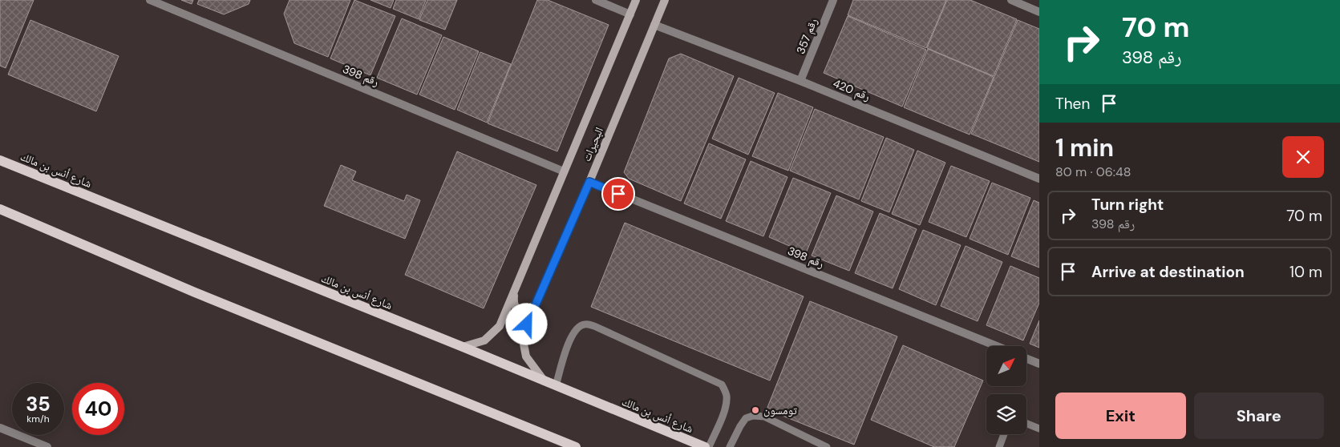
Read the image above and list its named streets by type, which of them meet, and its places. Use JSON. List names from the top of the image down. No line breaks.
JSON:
{"streets":{"main road":["شارع أنس بن مالك"],"street":["رقم 357","رقم 398","رقم 420","البحيرات"]},"crossings":[["رقم 357","رقم 420"],["رقم 398","البحيرات"],["رقم 420","البحيرات"],["البحيرات","شارع أنس بن مالك"]],"places":["تومسون"],"north":"top right","page":{"turn":["70 m","رقم 398"],"then":"Then","heading":["1 min","80 m · 06:48"],"list":[{"name":"Turn right","note":"رقم 398","value":"70 m"},{"name":"Arrive at destination","value":"10 m"}],"speed":"35 km/h","limit":"40","buttons":["Exit","Share"]}}
